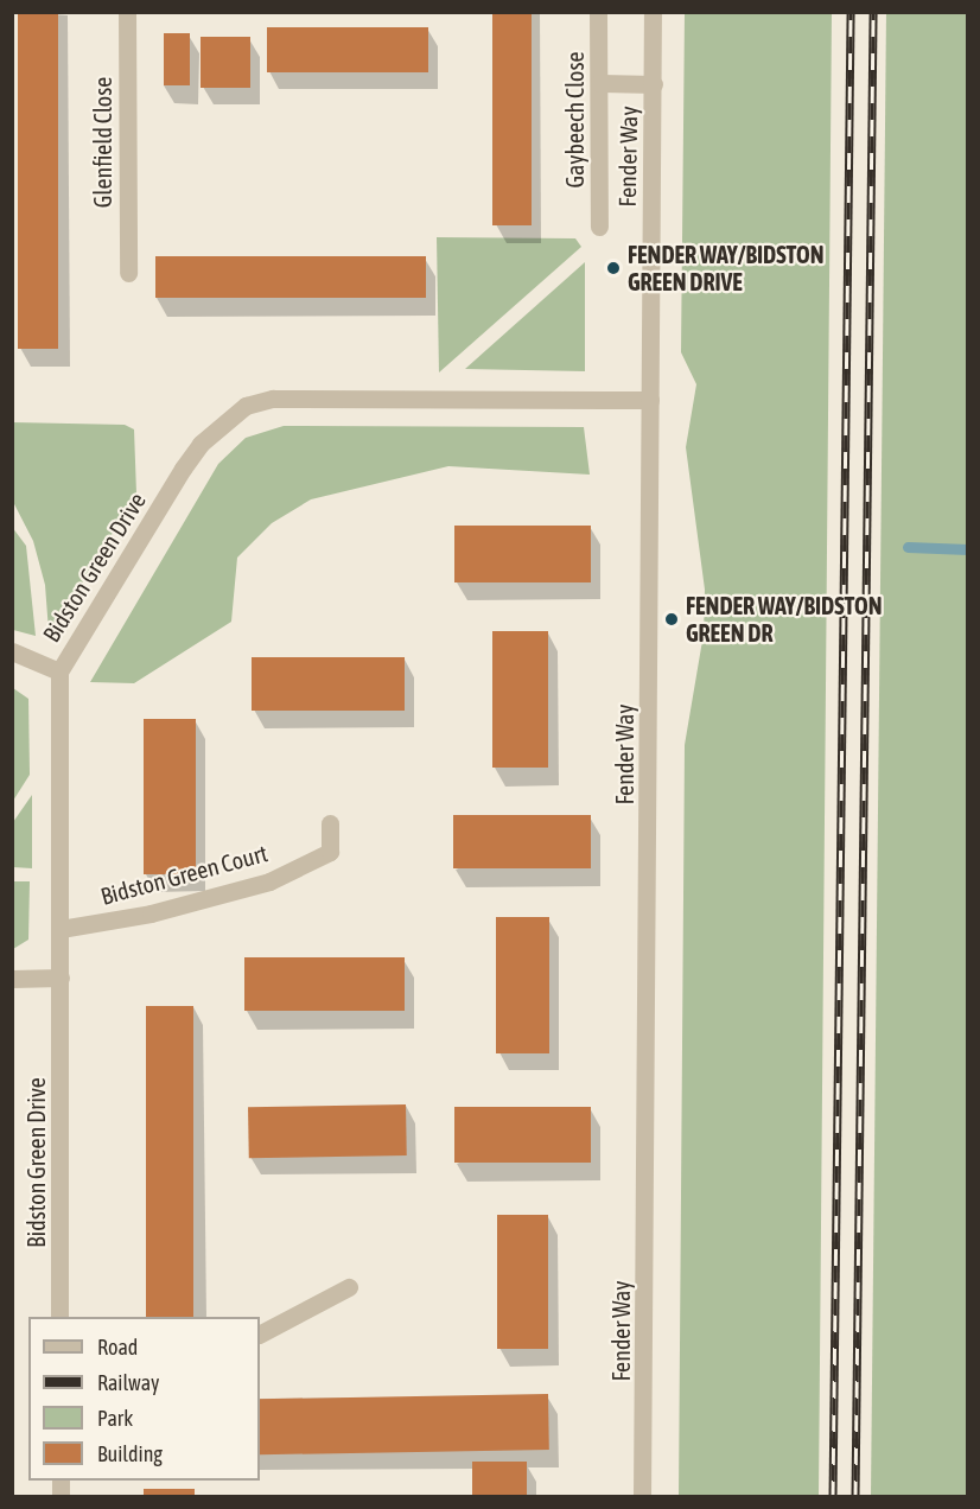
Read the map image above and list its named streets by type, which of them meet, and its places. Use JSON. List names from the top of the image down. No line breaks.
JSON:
{"streets":{"street":["Gaybeech Close","Glenfield Close","Fender Way","Bidston Green Drive","Bidston Green Court"]},"crossings":[["Fender Way","Bidston Green Drive"],["Bidston Green Drive","Bidston Green Court"]],"places":["FENDER WAY/BIDSTON GREEN DRIVE","FENDER WAY/BIDSTON GREEN DR"],"legend":["Road","Railway","Park","Building"]}
